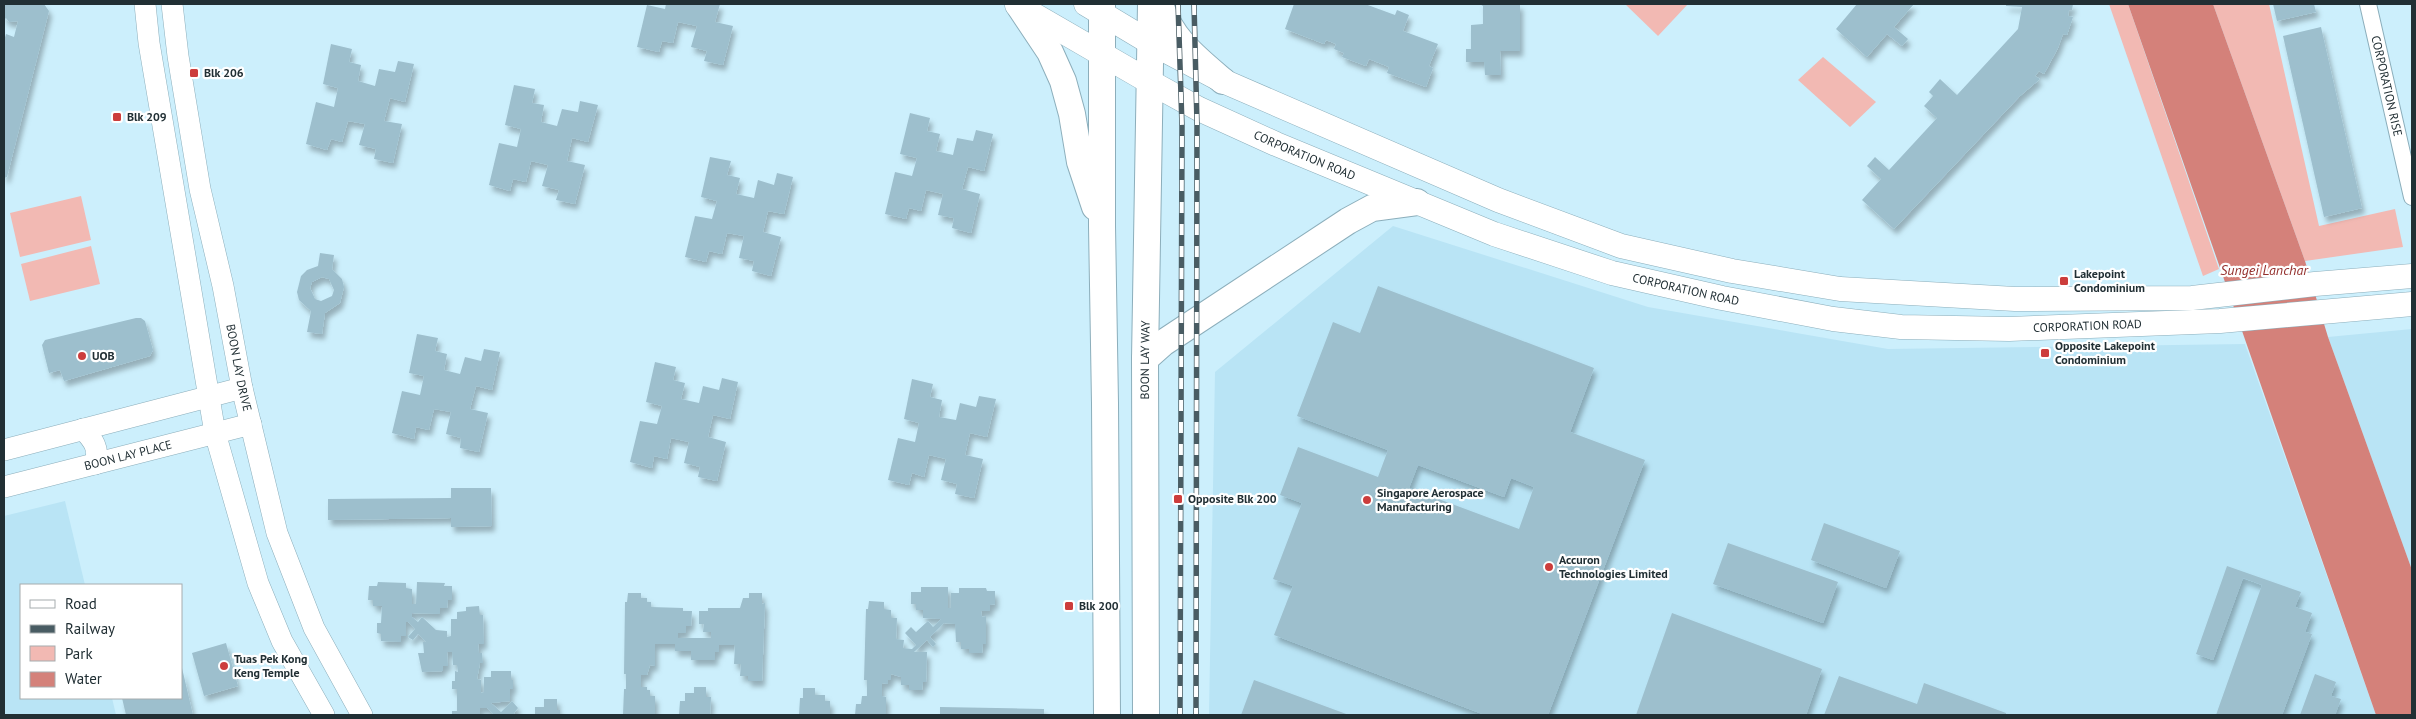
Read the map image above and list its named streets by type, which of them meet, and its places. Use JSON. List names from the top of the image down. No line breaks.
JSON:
{"streets":{"main road":["CORPORATION ROAD","BOON LAY WAY"],"street":["CORPORATION RISE","BOON LAY DRIVE","BOON LAY PLACE"]},"crossings":[["CORPORATION ROAD","BOON LAY WAY"],["BOON LAY DRIVE","BOON LAY PLACE"]],"water":["Sungei Lanchar"],"places":{"transit":["Blk 206","Blk 209","Lakepoint Condominium","Opposite Lakepoint Condominium","Opposite Blk 200","Blk 200"],"other":["UOB","Singapore Aerospace Manufacturing","Accuron Technologies Limited","Tuas Pek Kong Keng Temple"]},"legend":["Road","Railway","Park","Water"]}
